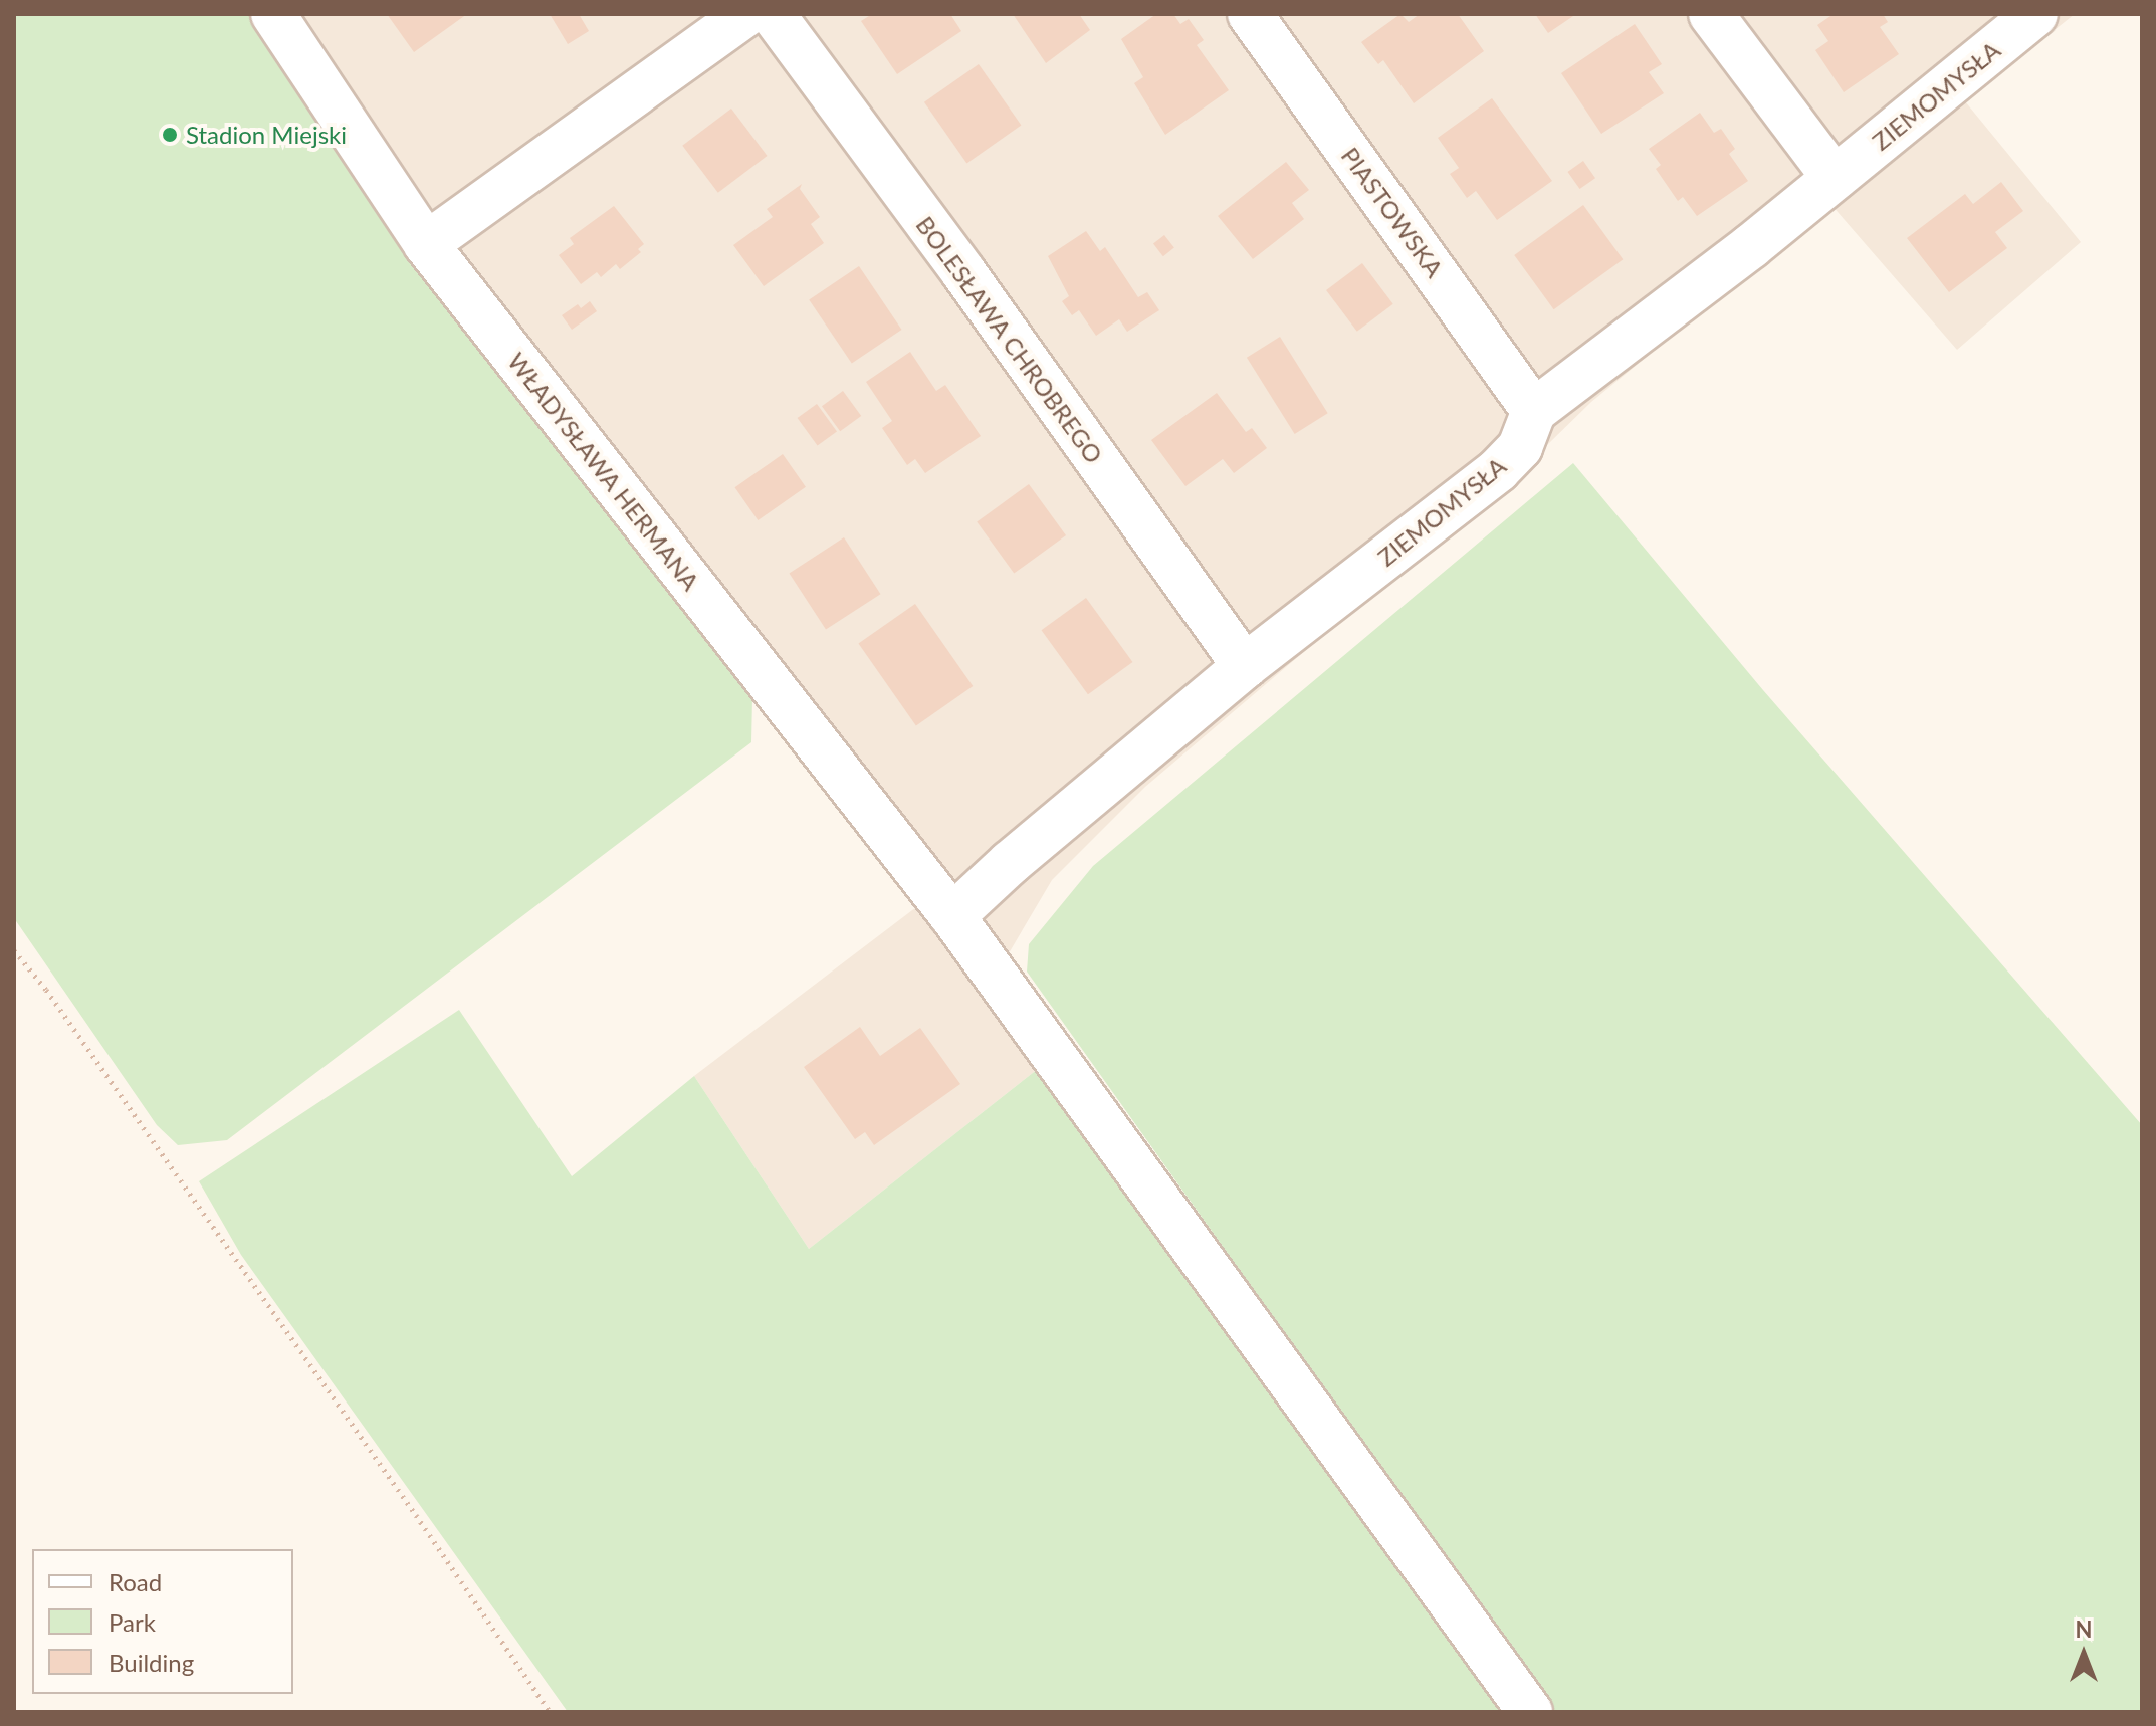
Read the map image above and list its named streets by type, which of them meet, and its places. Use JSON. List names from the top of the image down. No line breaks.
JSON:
{"streets":{"street":["ZIEMOMYSŁA","PIASTOWSKA","BOLESŁAWA CHROBREGO","WŁADYSŁAWA HERMANA"]},"crossings":[["ZIEMOMYSŁA","PIASTOWSKA"],["ZIEMOMYSŁA","BOLESŁAWA CHROBREGO"],["ZIEMOMYSŁA","WŁADYSŁAWA HERMANA"]],"places":["Stadion Miejski"],"legend":["Road","Park","Building"],"north":"top"}
